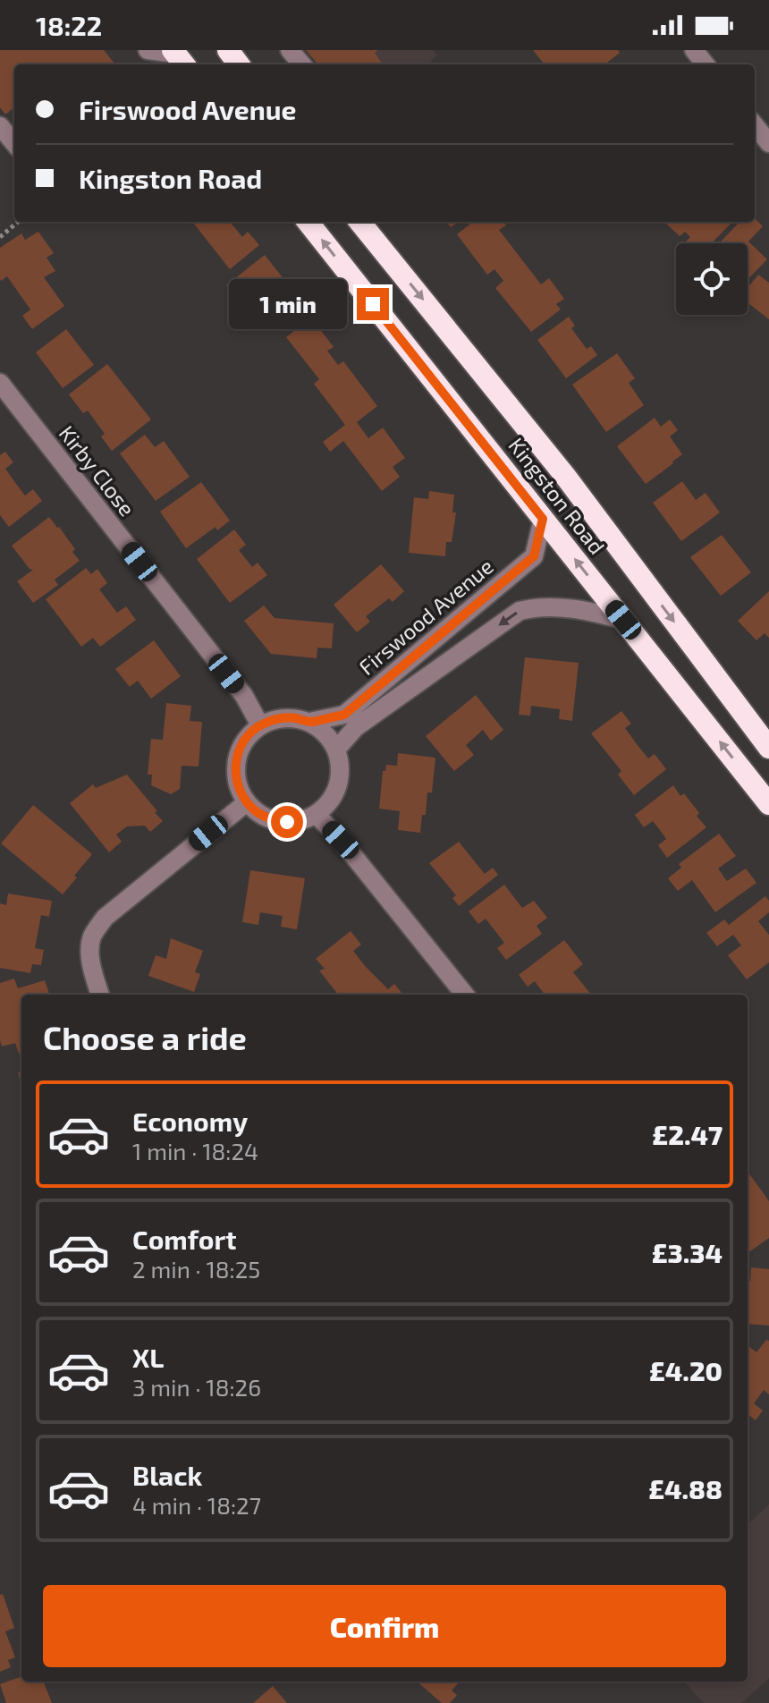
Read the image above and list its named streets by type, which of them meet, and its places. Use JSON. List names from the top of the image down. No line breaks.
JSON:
{"streets":{"highway":["Kingston Road"],"street":["Kirby Close","Firswood Avenue"]},"crossings":[["Kirby Close","Firswood Avenue"],["Kingston Road","Firswood Avenue"]],"page":{"status":"18:22","banner":["Firswood Avenue","Kingston Road"],"bubble":"1 min","heading":"Choose a ride","list":[{"name":"Economy","note":"1 min · 18:24","value":"£2.47"},{"name":"Comfort","note":"2 min · 18:25","value":"£3.34"},{"name":"XL","note":"3 min · 18:26","value":"£4.20"},{"name":"Black","note":"4 min · 18:27","value":"£4.88"}],"buttons":"Confirm"}}
